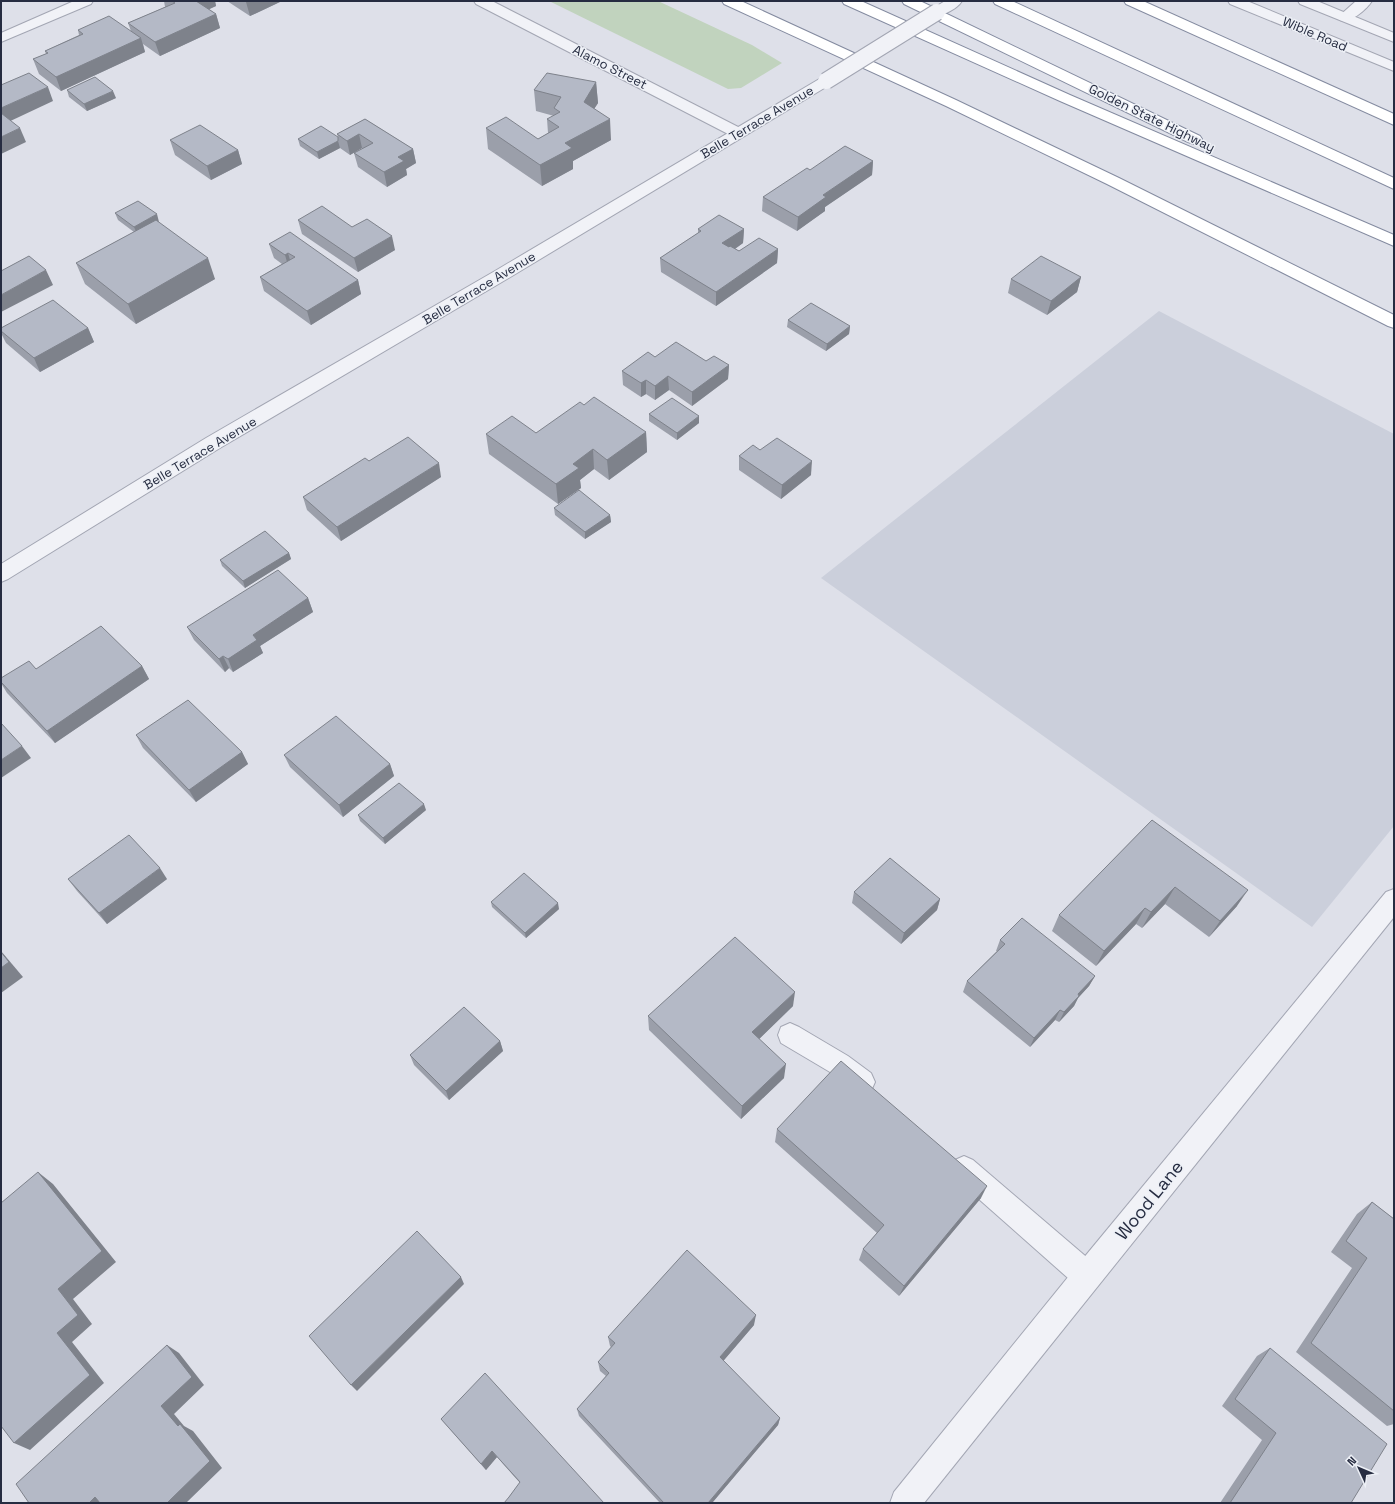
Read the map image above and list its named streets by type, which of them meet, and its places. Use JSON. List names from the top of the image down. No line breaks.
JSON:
{"streets":{"highway":["Golden State Highway"],"street":["Wible Road","Alamo Street","Belle Terrace Avenue","Wood Lane"]},"crossings":[["Alamo Street","Belle Terrace Avenue"]],"north":"top left"}
